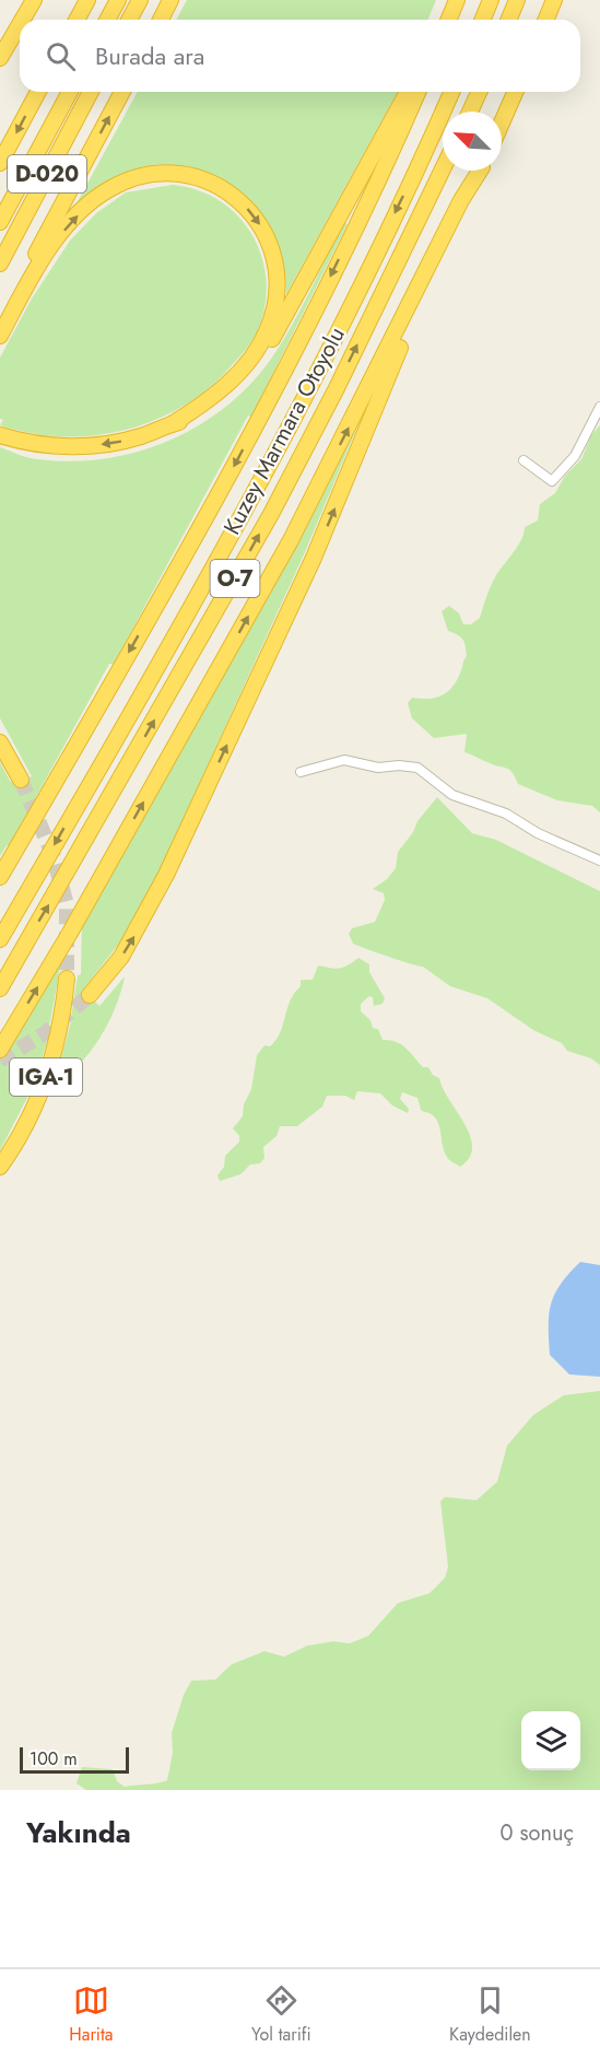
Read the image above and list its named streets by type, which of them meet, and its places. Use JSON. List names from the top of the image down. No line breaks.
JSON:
{"streets":{"highway":["D-020","Kuzey Marmara Otoyolu","O-7","IGA-1"]},"scale_bar":"100 m","north":"top left","page":{"search":"Burada ara","scale":"100 m","heading":["Yakında","0 sonuç"],"nav":["Harita","Yol tarifi","Kaydedilen"]}}
